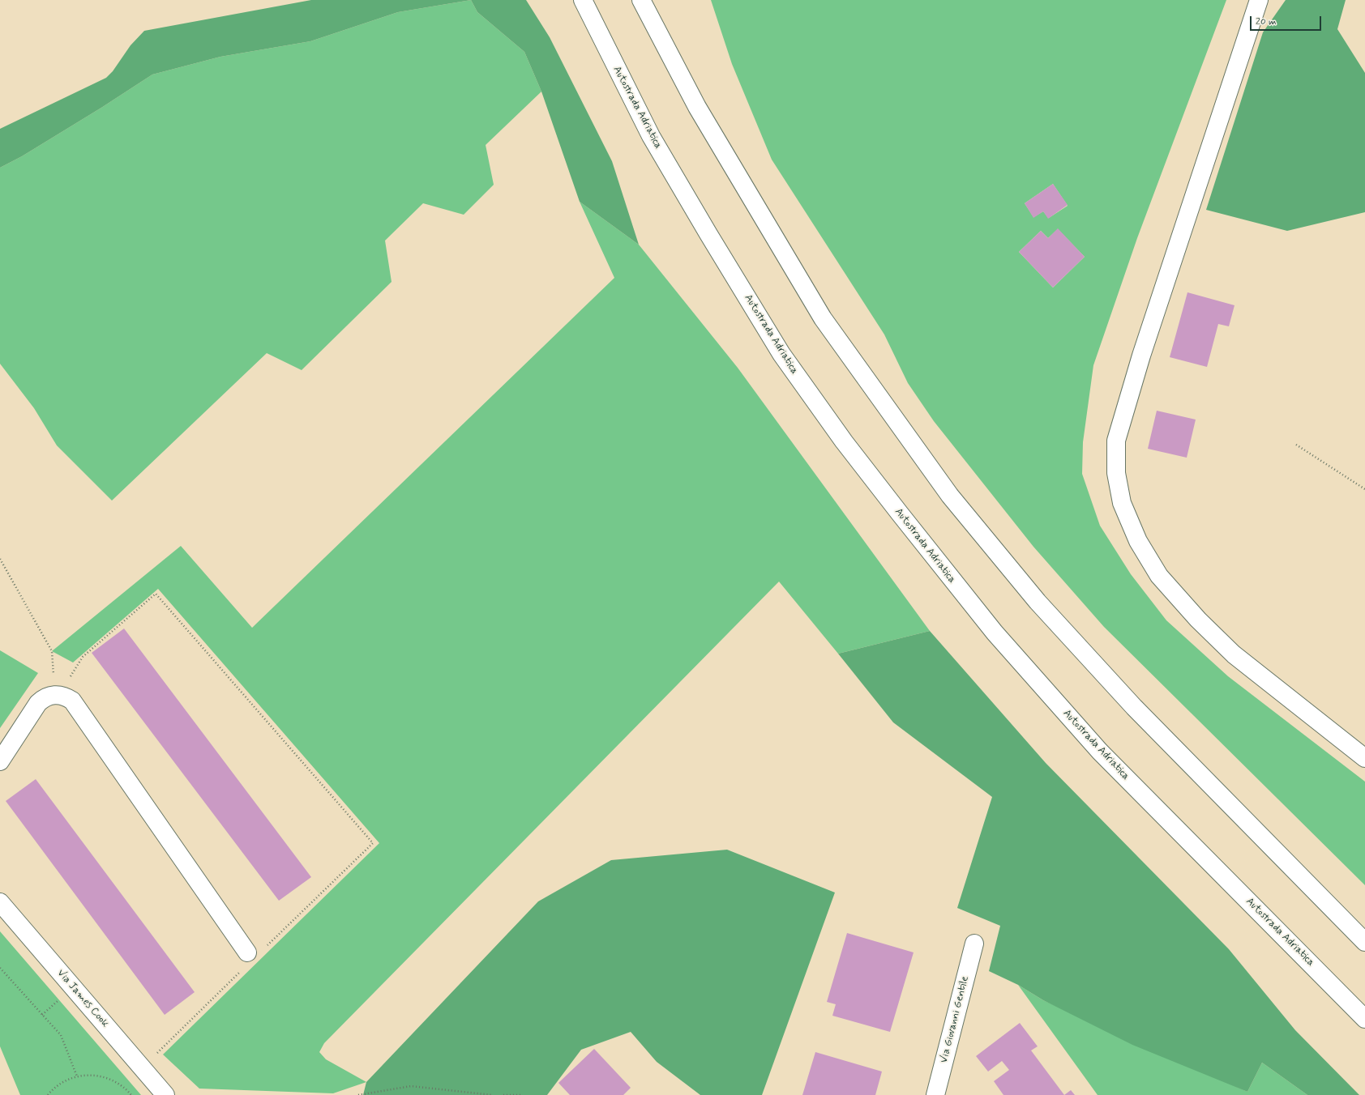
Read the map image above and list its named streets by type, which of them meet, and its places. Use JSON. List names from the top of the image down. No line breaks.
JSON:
{"streets":{"main road":["Autostrada Adriatica","Via James Cook","Via Giovanni Gentile"]},"scale_bar":"20 m"}
